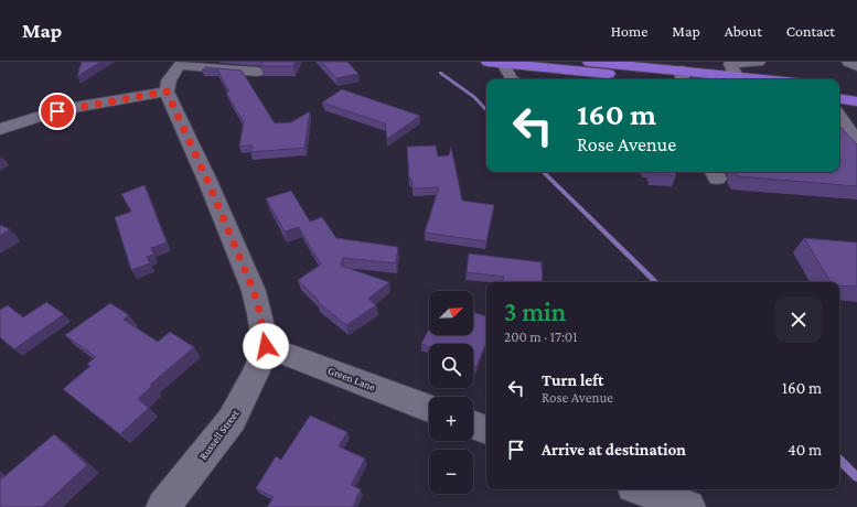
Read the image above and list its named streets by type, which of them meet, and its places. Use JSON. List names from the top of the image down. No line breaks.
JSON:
{"streets":{"street":["Green Lane","Russell Street"]},"crossings":[["Green Lane","Russell Street"]],"north":"top right","page":{"header":"Map","nav":["Home","Map","About","Contact"],"turn":["160 m","Rose Avenue"],"heading":["3 min","200 m · 17:01"],"map_buttons":["+","−"],"list":[{"name":"Turn left","note":"Rose Avenue","value":"160 m"},{"name":"Arrive at destination","value":"40 m"}]}}
